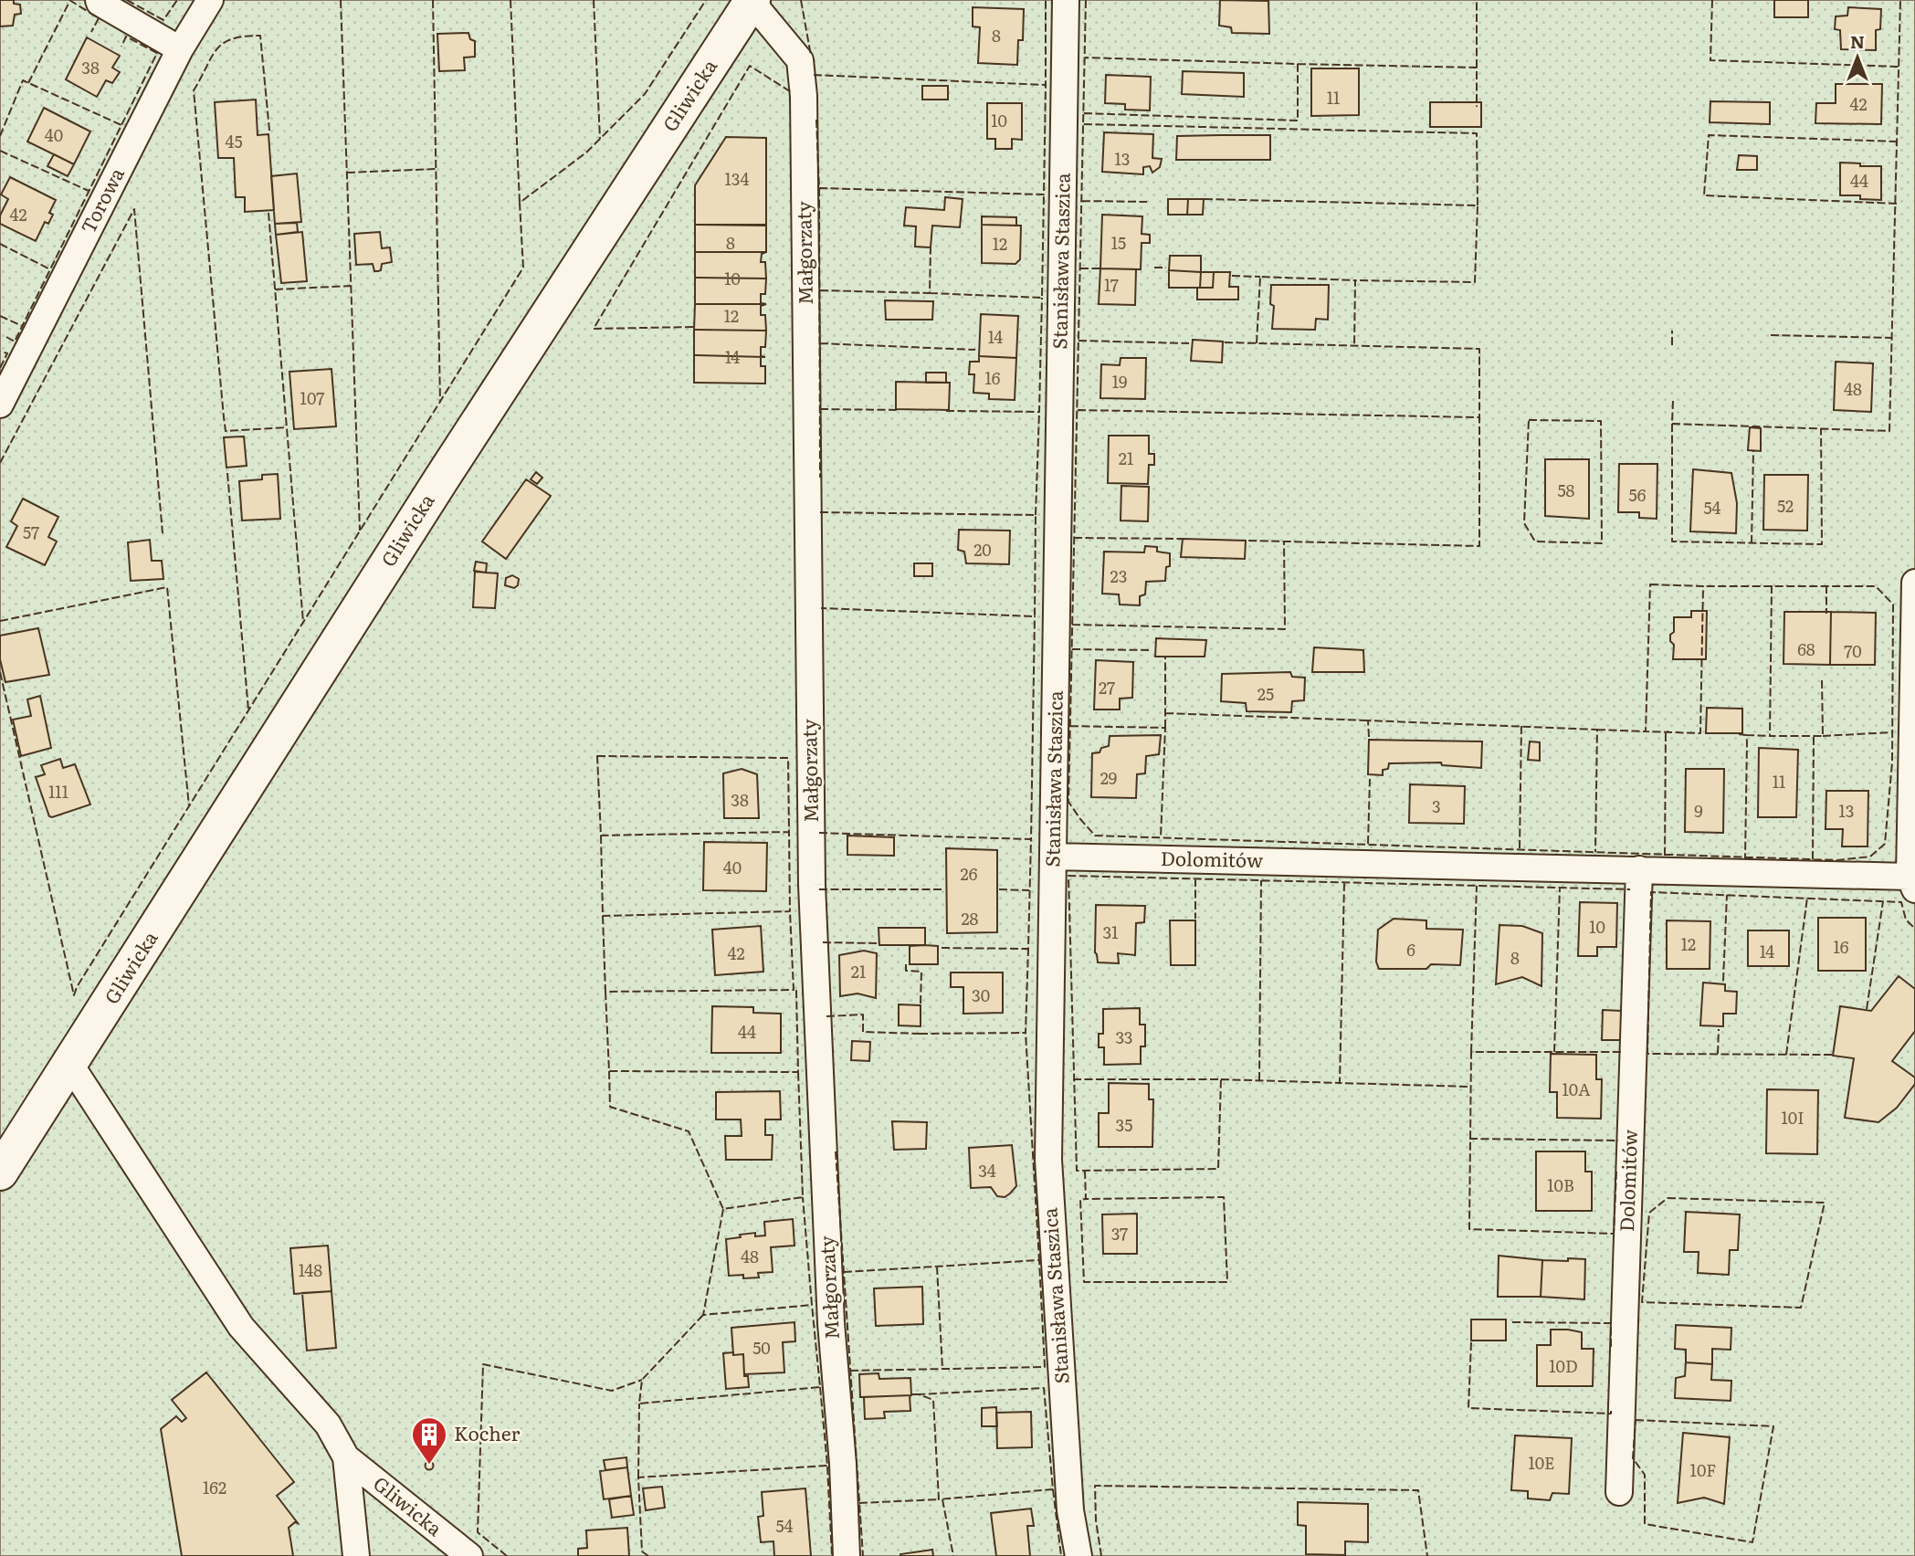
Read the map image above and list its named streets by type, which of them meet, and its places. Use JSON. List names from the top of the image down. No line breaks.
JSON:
{"streets":{"main road":["Gliwicka"],"street":["Torowa","Małgorzaty","Stanisława Staszica","Dolomitów"]},"crossings":[["Gliwicka","Małgorzaty"],["Stanisława Staszica","Dolomitów"]],"places":{"building":["Kocher"]},"house_numbers":["8","38","11","42","10","40","45","13","134","44","42","8","15","12","10","17","12","14","14","16","19","48","107","21","58","56","52","54","57","20","23","68","70","27","25","29","11","111","38","3","9","13","40","26","28","10","31","12","16","6","14","42","8","21","30","44","33","10A","10I","35","34","10B","37","48","148","50","10D","10E","10F","162","54"],"north":"top"}
